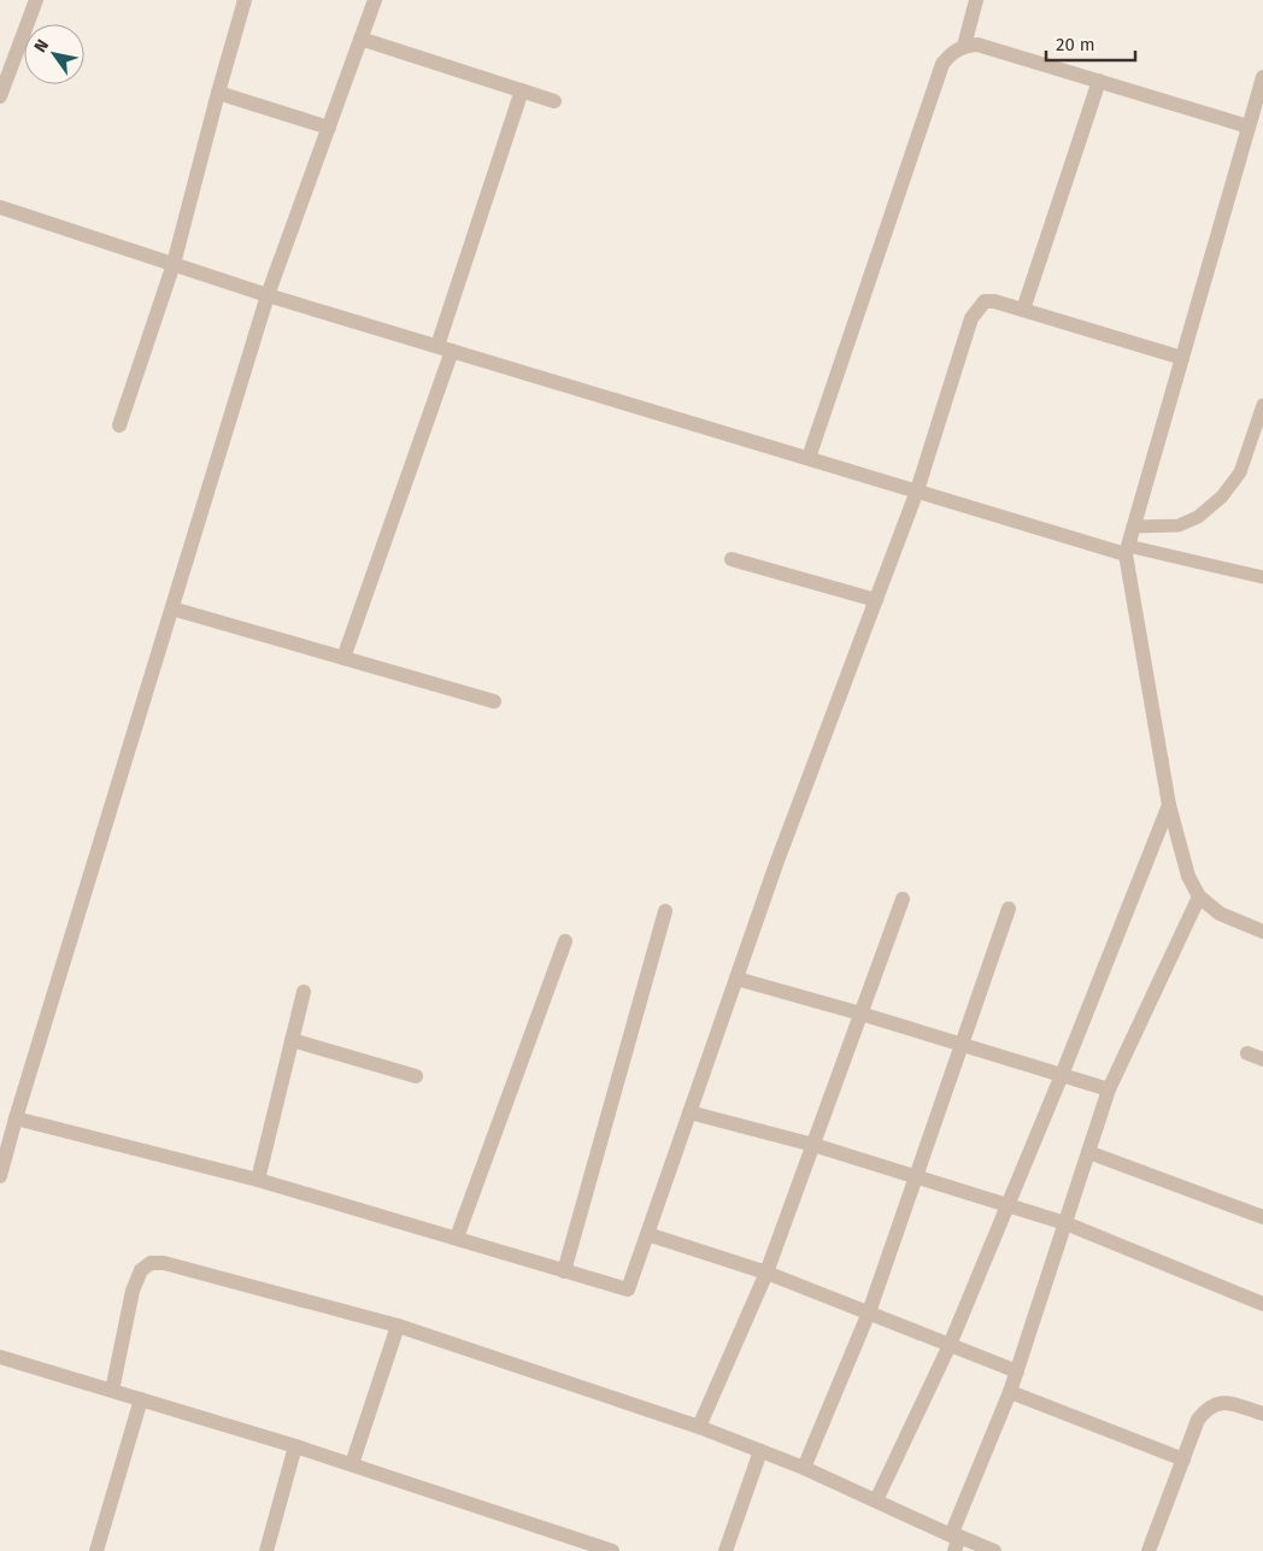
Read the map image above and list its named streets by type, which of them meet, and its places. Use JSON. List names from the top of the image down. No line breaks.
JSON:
{"scale_bar":"20 m","north":"top left"}
